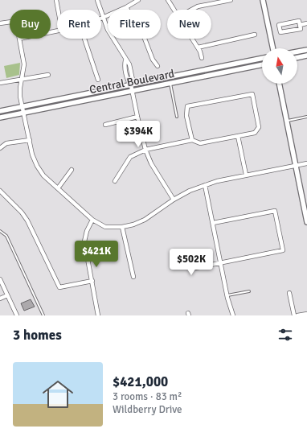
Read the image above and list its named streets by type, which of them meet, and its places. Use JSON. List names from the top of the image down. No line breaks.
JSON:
{"streets":{"street":["Central Boulevard"]},"north":"top","page":{"chip":["Buy","Rent","Filters","New"],"price":["$394K","$421K","$502K"],"heading":"3 homes","list":[{"name":"$421,000","note":"3 rooms · 83 m² · Wildberry Drive"}]}}
